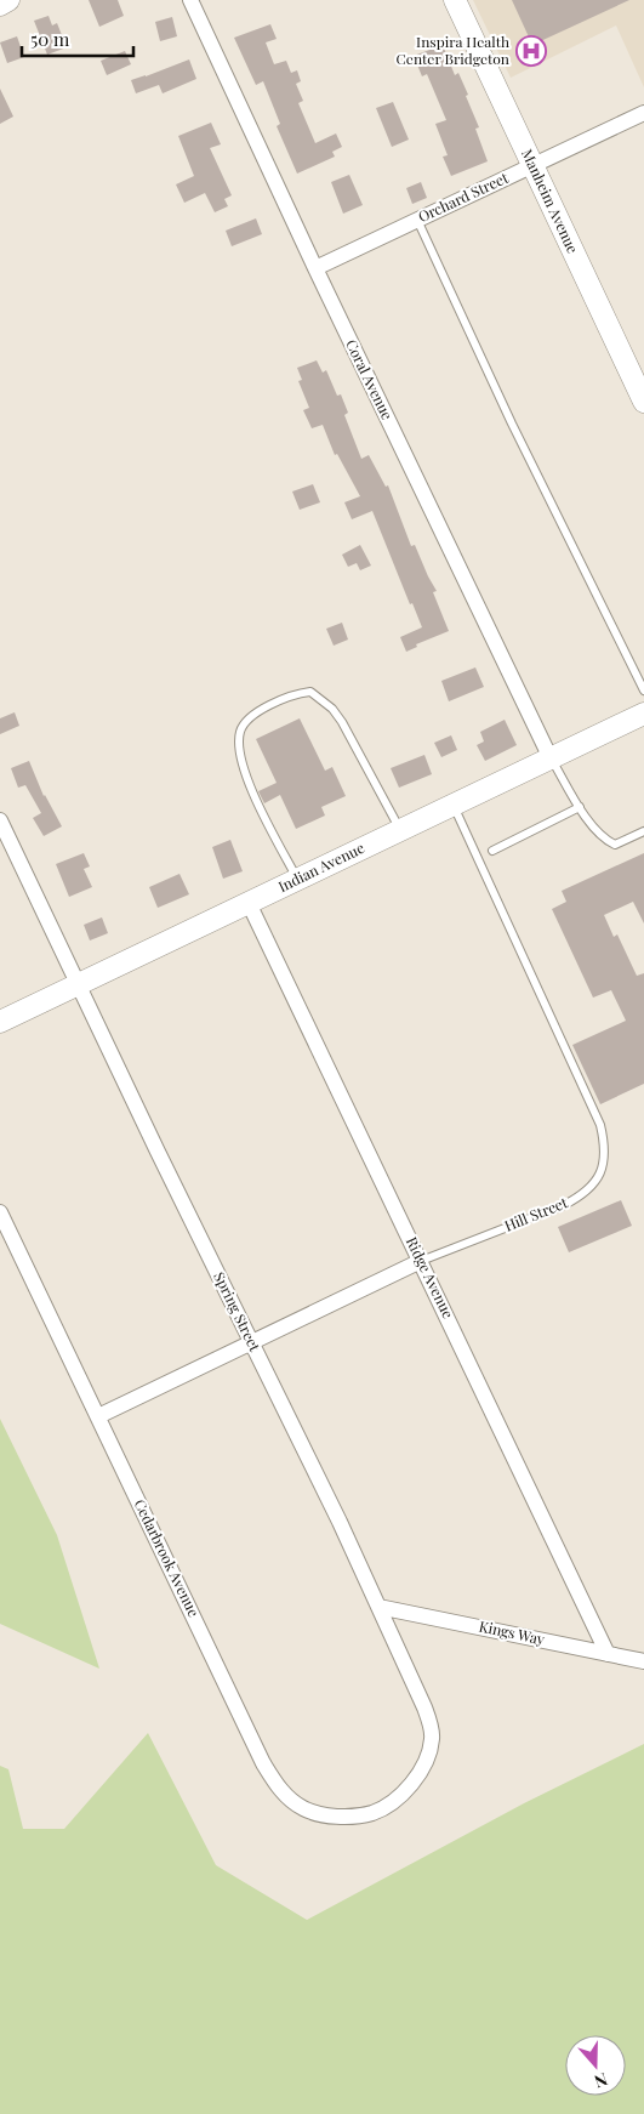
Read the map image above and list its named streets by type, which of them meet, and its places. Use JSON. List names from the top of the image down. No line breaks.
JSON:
{"streets":{"street":["Orchard Street","Manheim Avenue","Coral Avenue","Indian Avenue","Hill Street","Ridge Avenue","Spring Street","Cedarbrook Avenue","Kings Way"]},"crossings":[["Orchard Street","Manheim Avenue"],["Orchard Street","Coral Avenue"],["Coral Avenue","Indian Avenue"],["Indian Avenue","Hill Street"],["Indian Avenue","Ridge Avenue"],["Indian Avenue","Spring Street"],["Hill Street","Ridge Avenue"],["Hill Street","Spring Street"],["Hill Street","Cedarbrook Avenue"],["Ridge Avenue","Kings Way"],["Spring Street","Cedarbrook Avenue"],["Spring Street","Kings Way"]],"places":{"hospital":["Inspira Health Center Bridgeton"]},"scale_bar":"50 m","north":"bottom"}
